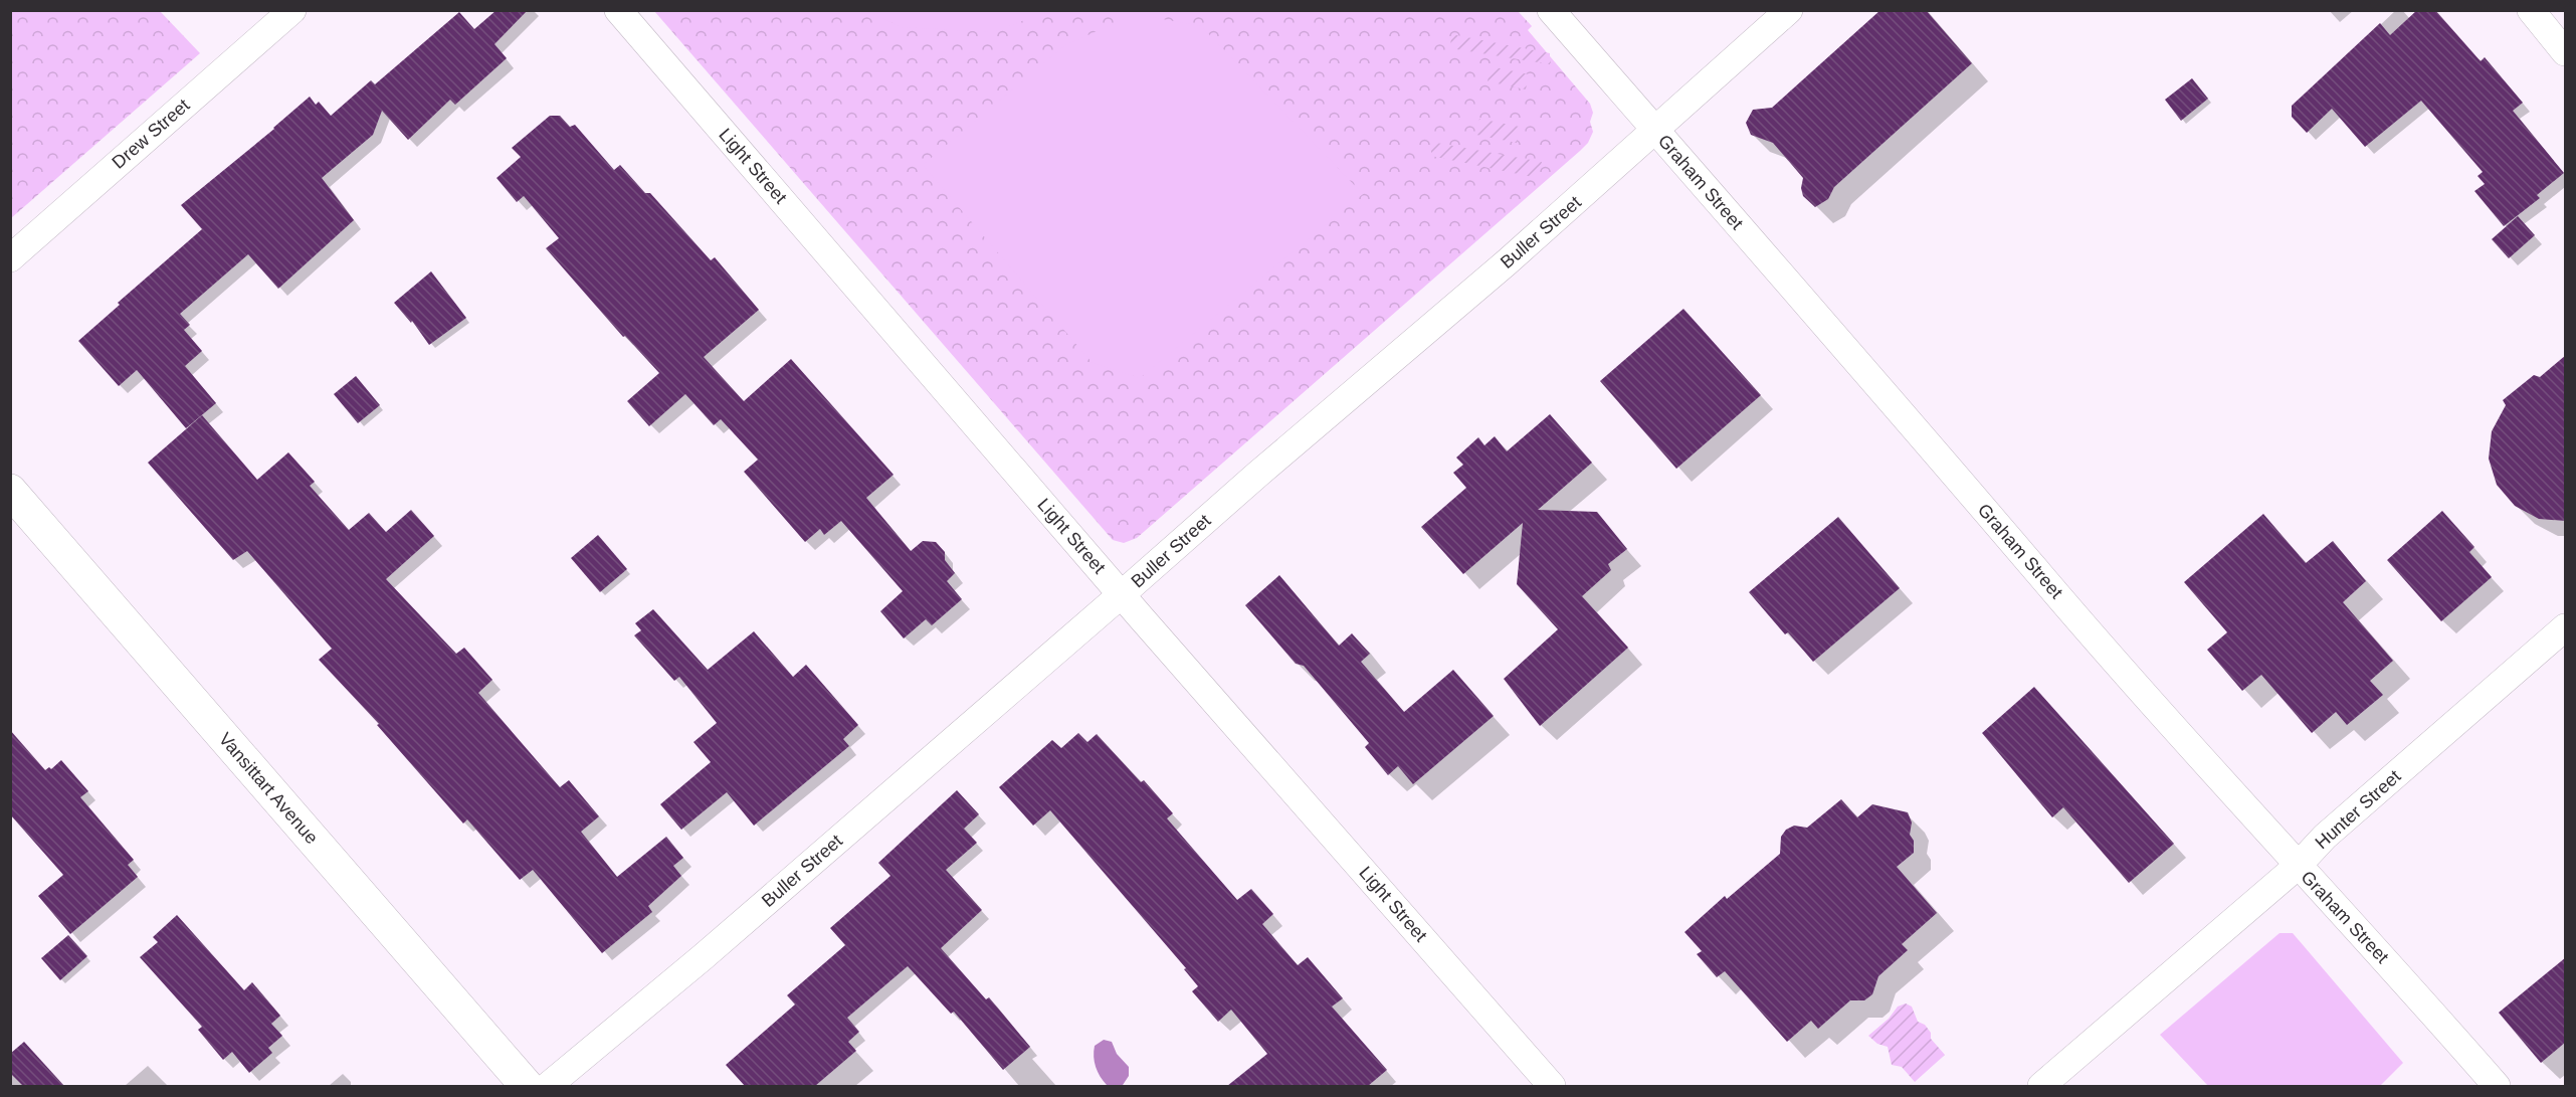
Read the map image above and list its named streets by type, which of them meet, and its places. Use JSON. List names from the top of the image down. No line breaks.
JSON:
{"streets":{"main road":["Vansittart Avenue"],"street":["Drew Street","Light Street","Graham Street","Buller Street","Hunter Street"]},"crossings":[["Light Street","Buller Street"],["Graham Street","Buller Street"],["Graham Street","Hunter Street"]]}
